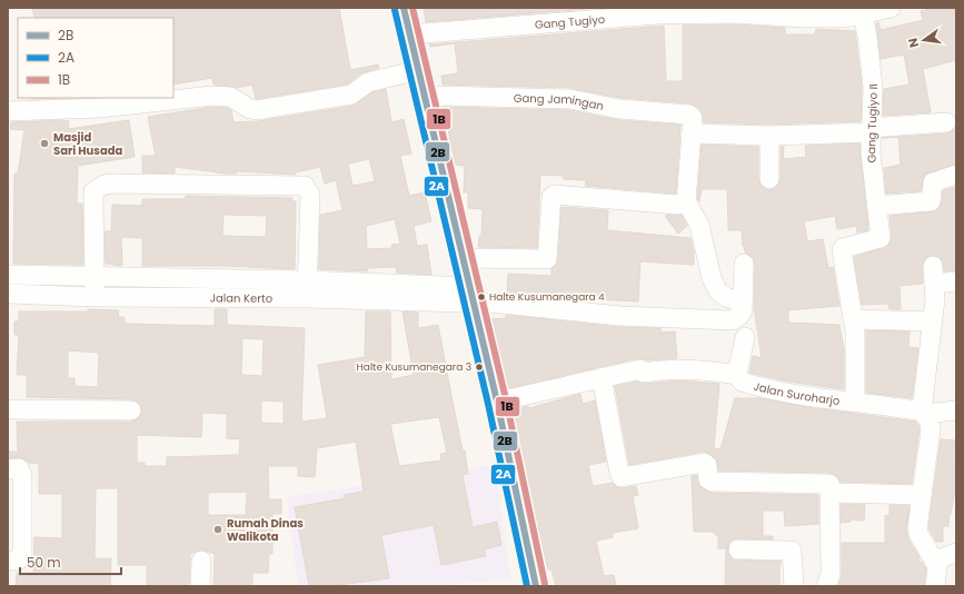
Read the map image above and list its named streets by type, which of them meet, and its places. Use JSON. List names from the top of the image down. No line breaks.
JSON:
{"streets":{"street":["Gang Tugiyo","Gang Jamingan","Gang Tugiyo II","Jalan Kerto","Jalan Suroharjo"]},"crossings":[["Gang Tugiyo","Gang Tugiyo II"],["Gang Jamingan","Gang Tugiyo II"]],"places":["Masjid Sari Husada","Halte Kusumanegara 4","Halte Kusumanegara 3","Rumah Dinas Walikota"],"lines":["transit line 2B","transit line 1B","transit line 2A"],"legend":["2B","2A","1B"],"scale_bar":"50 m","north":"left"}
